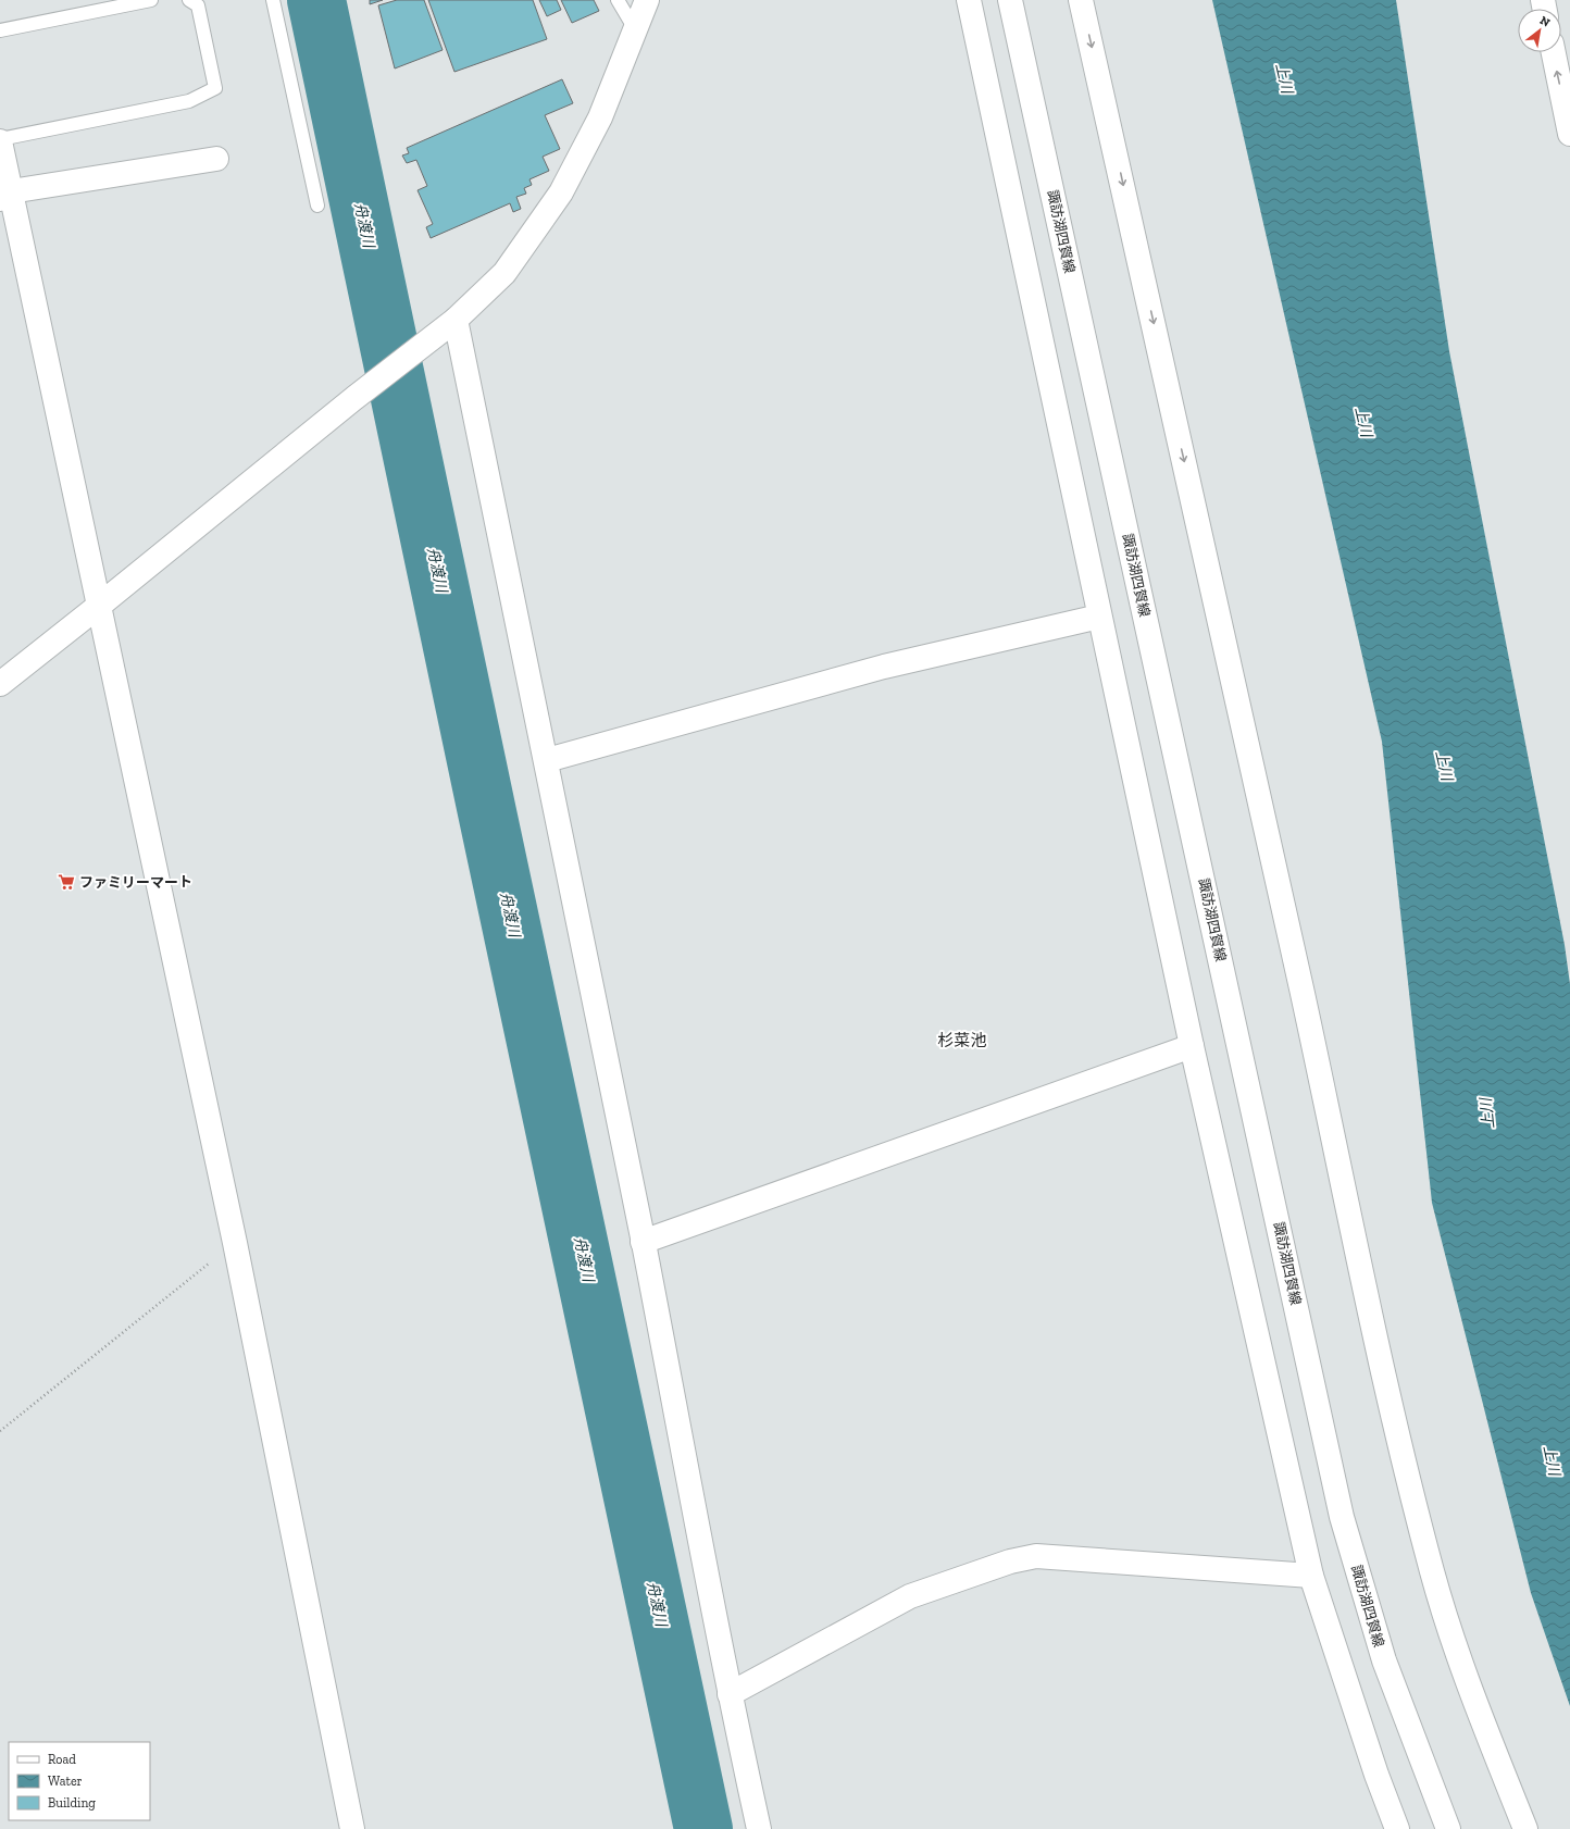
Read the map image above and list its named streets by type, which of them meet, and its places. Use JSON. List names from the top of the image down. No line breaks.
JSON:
{"streets":{"street":["諏訪湖四賀線"]},"districts":["杉菜池"],"water":["上川","舟渡川"],"places":{"supermarket":["ファミリーマート"]},"legend":["Road","Water","Building"],"north":"top right"}
